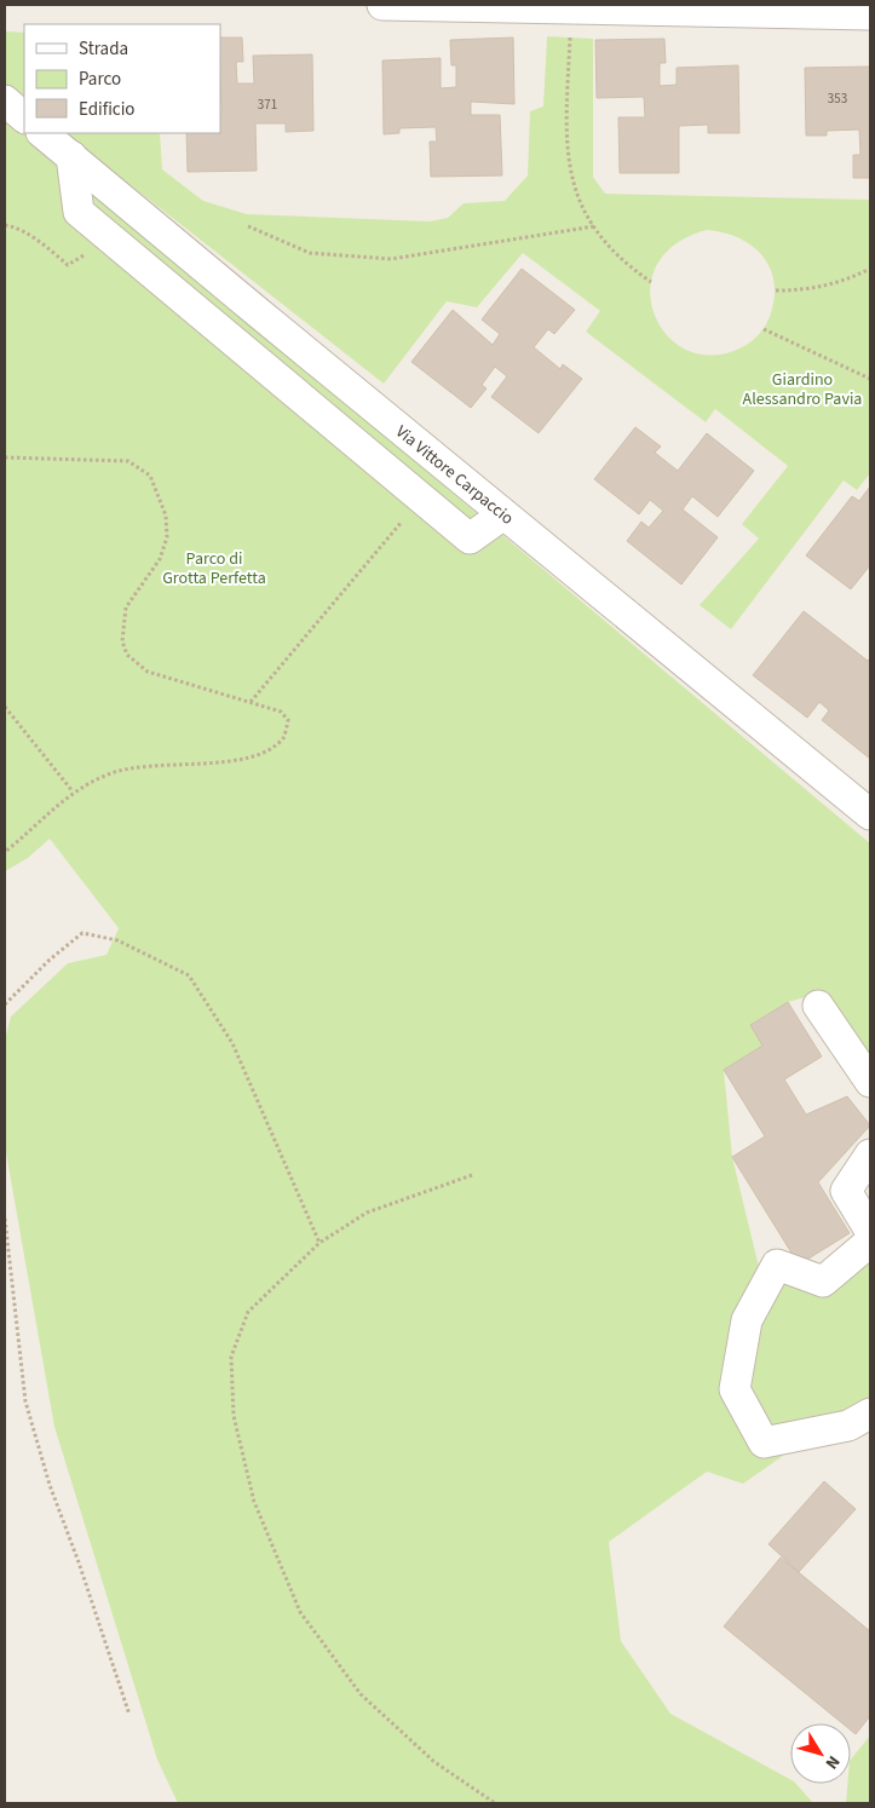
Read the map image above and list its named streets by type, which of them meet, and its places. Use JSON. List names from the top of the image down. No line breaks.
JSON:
{"streets":{"street":["Via Vittore Carpaccio"]},"parks":["Giardino Alessandro Pavia","Parco di Grotta Perfetta"],"house_numbers":["353","371"],"legend":["Strada","Parco","Edificio"],"north":"bottom right"}
